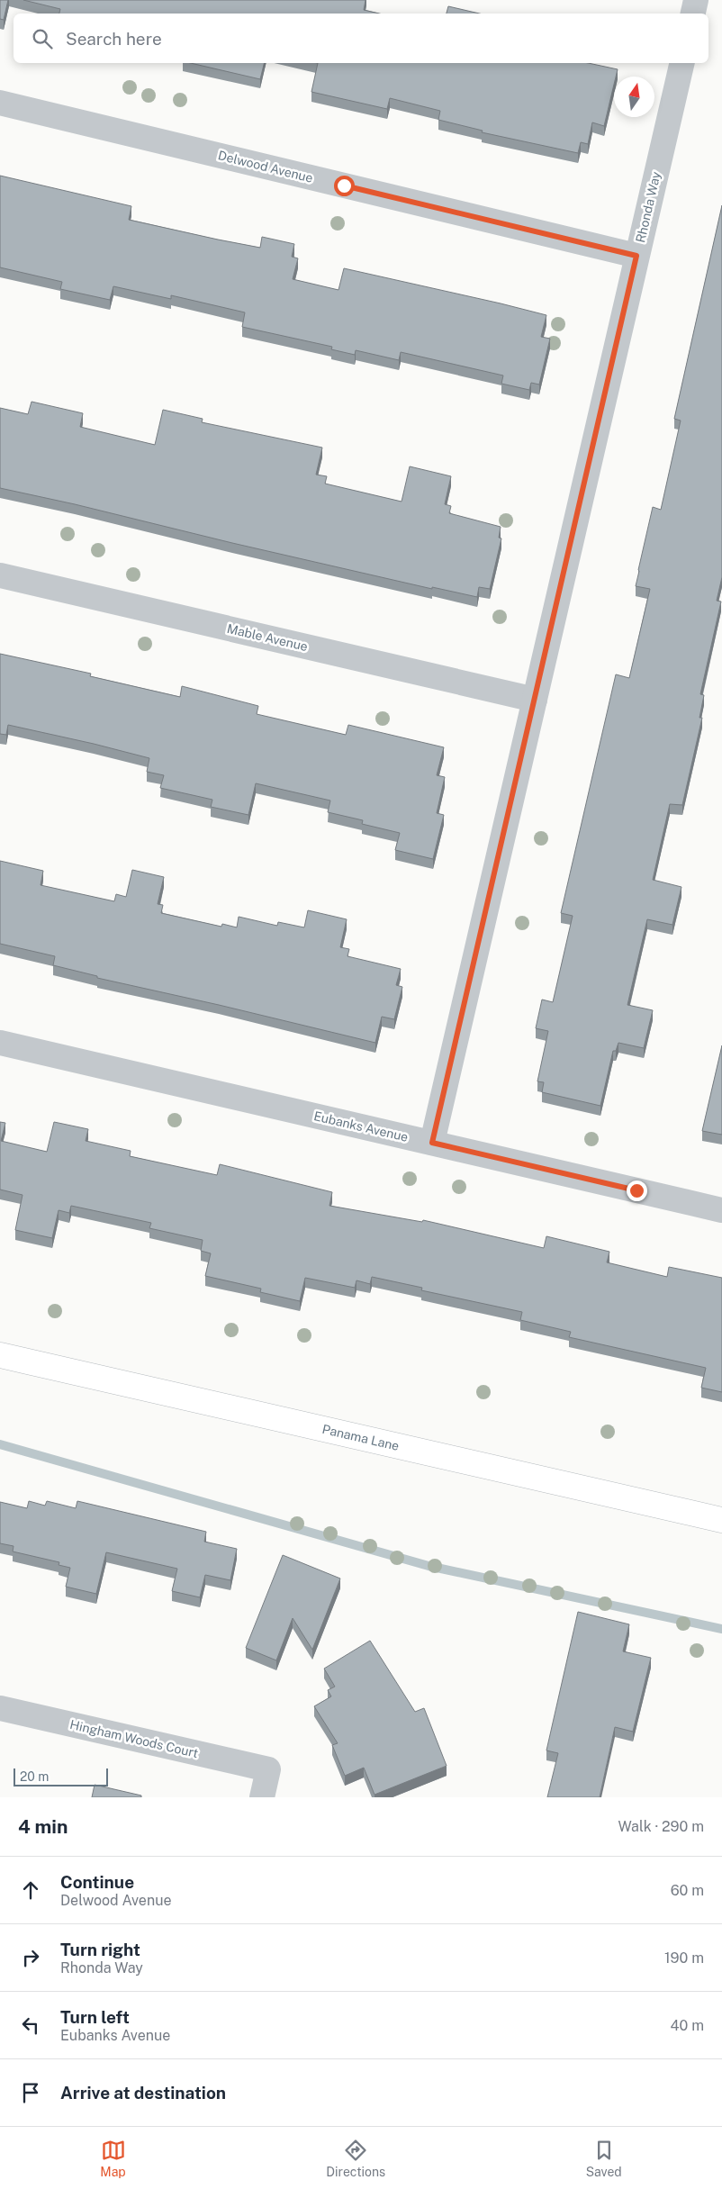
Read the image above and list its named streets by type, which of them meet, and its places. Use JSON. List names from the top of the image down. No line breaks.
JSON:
{"streets":{"main road":["Panama Lane"],"street":["Delwood Avenue","Rhonda Way","Mable Avenue","Eubanks Avenue","Hingham Woods Court"]},"crossings":[["Delwood Avenue","Rhonda Way"],["Rhonda Way","Mable Avenue"],["Rhonda Way","Eubanks Avenue"]],"scale_bar":"20 m","north":"top","page":{"search":"Search here","scale":"20 m","heading":["4 min","Walk · 290 m"],"list":[["Continue","Delwood Avenue","60 m"],["Turn right","Rhonda Way","190 m"],["Turn left","Eubanks Avenue","40 m"],"Arrive at destination"],"nav":["Map","Directions","Saved"]}}
